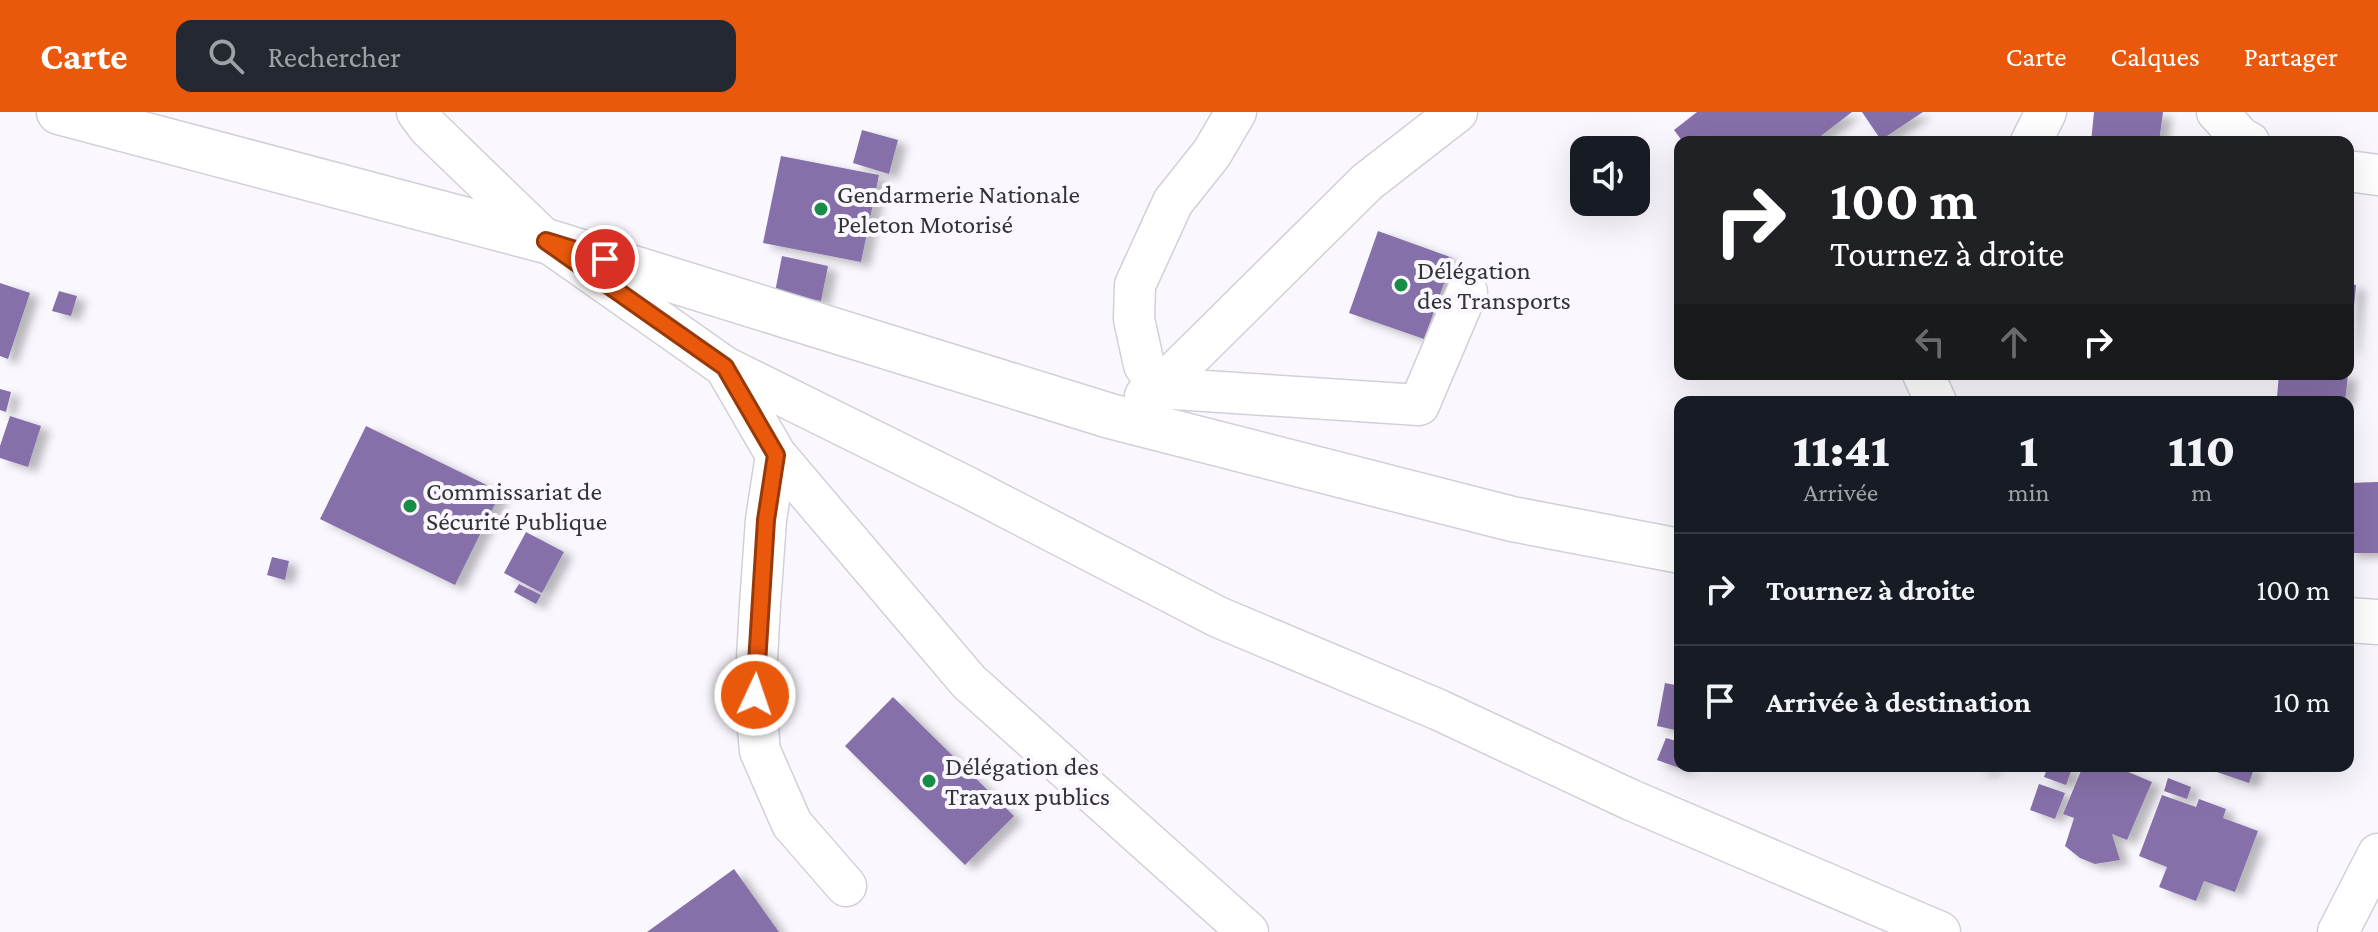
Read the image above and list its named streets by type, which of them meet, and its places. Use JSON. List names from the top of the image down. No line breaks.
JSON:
{"places":["Gendarmerie Nationale Peleton Motorisé","Délégation des Transports","Commissariat de Sécurité Publique","Délégation des Travaux publics"],"page":{"header":"Carte","search":"Rechercher","nav":["Carte","Calques","Partager"],"turn":["100 m","Tournez à droite"],"eta":["11:41","Arrivée","1","min","110","m"],"list":[{"name":"Tournez à droite","value":"100 m"},{"name":"Arrivée à destination","value":"10 m"}]}}
